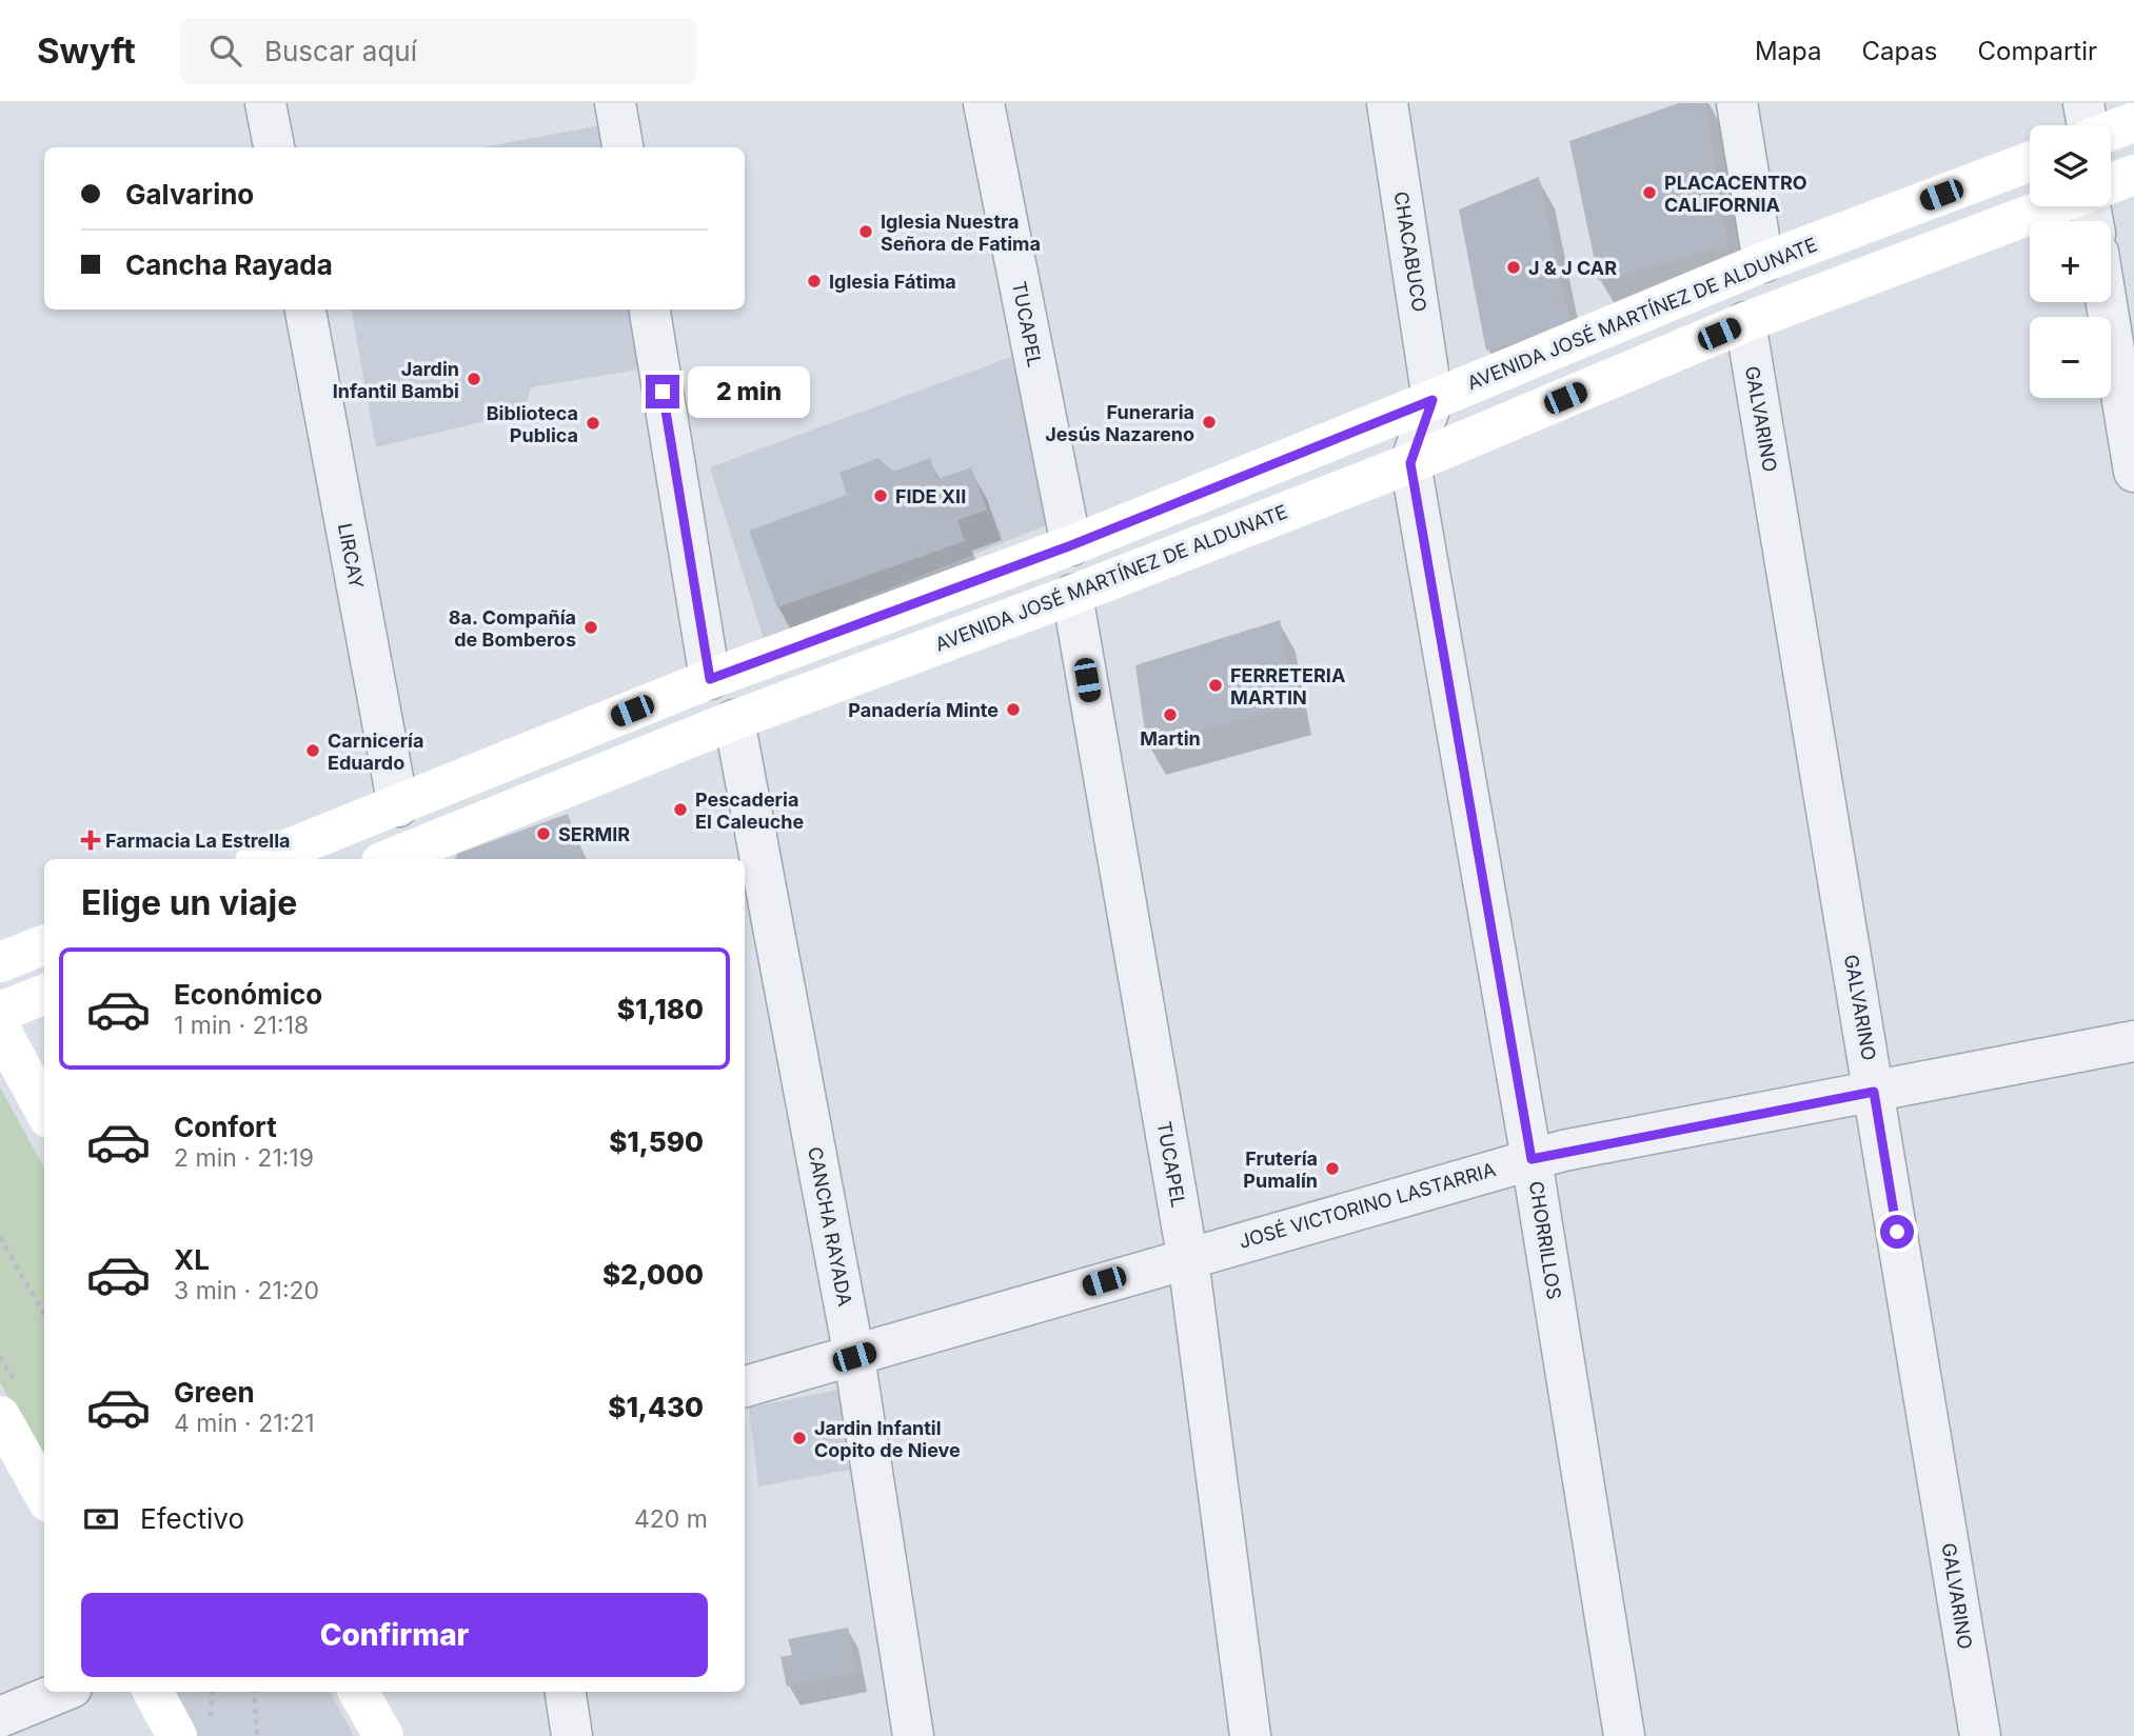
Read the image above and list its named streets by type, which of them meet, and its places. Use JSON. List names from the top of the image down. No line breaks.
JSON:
{"streets":{"main road":["AVENIDA JOSÉ MARTÍNEZ DE ALDUNATE"],"street":["CHACABUCO","TUCAPEL","GALVARINO","LIRCAY","JOSÉ VICTORINO LASTARRIA","CANCHA RAYADA","CHORRILLOS"]},"crossings":[["CHACABUCO","AVENIDA JOSÉ MARTÍNEZ DE ALDUNATE"],["CHACABUCO","CHORRILLOS"],["AVENIDA JOSÉ MARTÍNEZ DE ALDUNATE","TUCAPEL"],["AVENIDA JOSÉ MARTÍNEZ DE ALDUNATE","GALVARINO"],["AVENIDA JOSÉ MARTÍNEZ DE ALDUNATE","LIRCAY"],["AVENIDA JOSÉ MARTÍNEZ DE ALDUNATE","CANCHA RAYADA"],["AVENIDA JOSÉ MARTÍNEZ DE ALDUNATE","CHORRILLOS"],["TUCAPEL","JOSÉ VICTORINO LASTARRIA"],["GALVARINO","JOSÉ VICTORINO LASTARRIA"],["JOSÉ VICTORINO LASTARRIA","CANCHA RAYADA"],["JOSÉ VICTORINO LASTARRIA","CHORRILLOS"]],"places":{"other":["PLACACENTRO CALIFORNIA","Iglesia Nuestra Señora de Fatima","J & J CAR","Iglesia Fátima","Jardin Infantil Bambi","Funeraria Jesús Nazareno","Biblioteca Publica","FIDE XII","8a. Compañía de Bomberos","FERRETERIA MARTIN","Panadería Minte","Martin","Carnicería Eduardo","Pescaderia El Caleuche","SERMIR","Frutería Pumalín","Jardin Infantil Copito de Nieve"],"health":["Farmacia La Estrella"]},"page":{"header":"Swyft","search":"Buscar aquí","nav":["Mapa","Capas","Compartir"],"map_buttons":["+","−"],"banner":["Galvarino","Cancha Rayada"],"bubble":"2 min","heading":"Elige un viaje","list":[{"name":"Económico","note":"1 min · 21:18","value":"$1,180"},{"name":"Confort","note":"2 min · 21:19","value":"$1,590"},{"name":"XL","note":"3 min · 21:20","value":"$2,000"},{"name":"Green","note":"4 min · 21:21","value":"$1,430"}],"pay":["Efectivo","420 m"],"buttons":"Confirmar"}}
